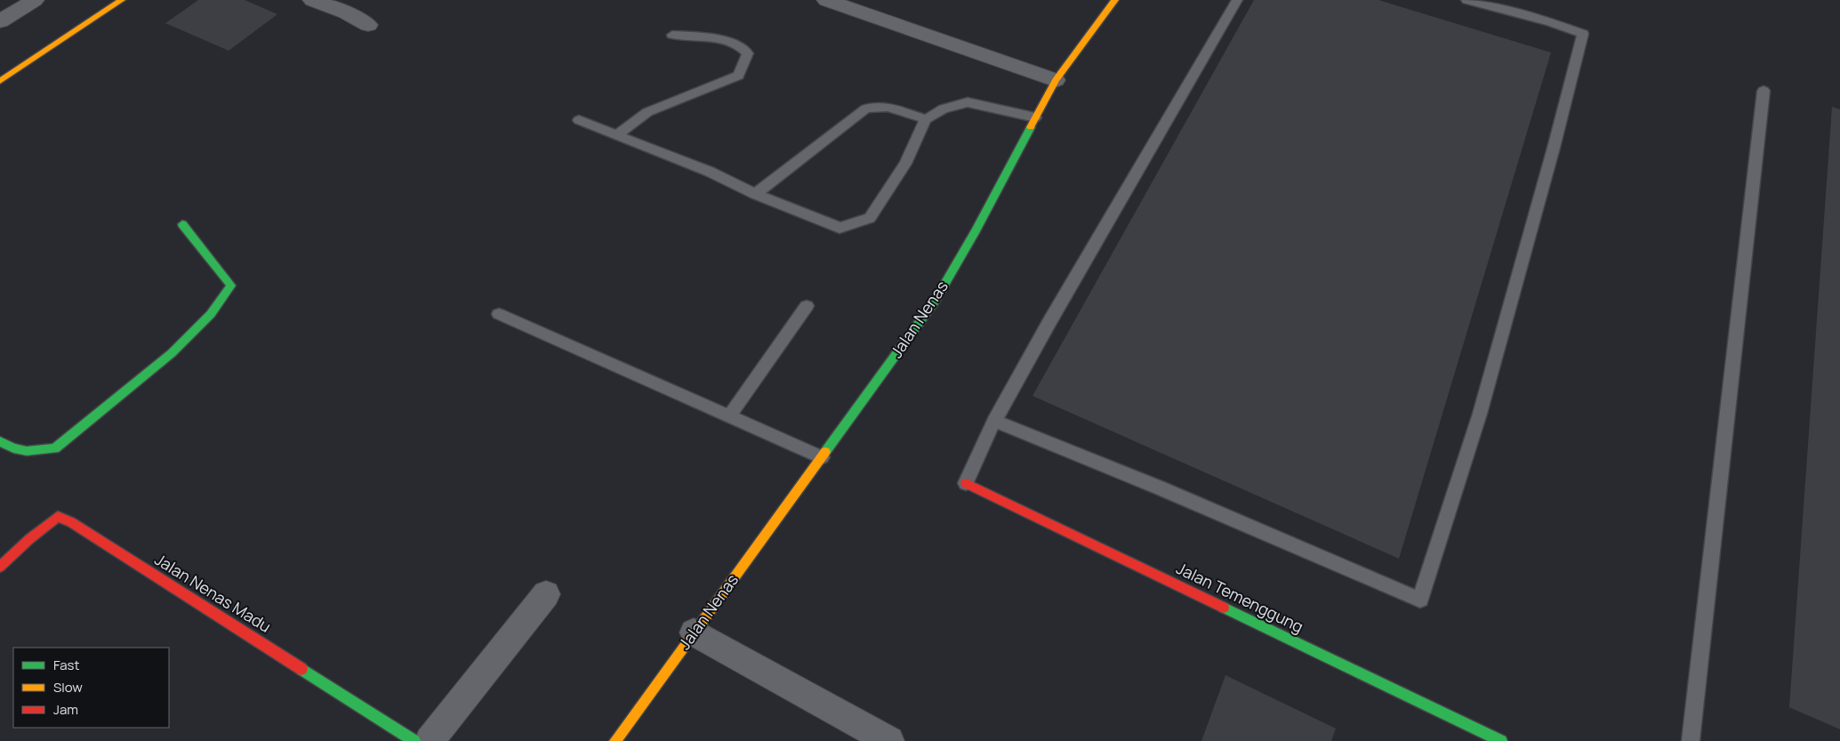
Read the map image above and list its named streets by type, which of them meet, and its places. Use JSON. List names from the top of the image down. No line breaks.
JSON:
{"streets":{"street":["Jalan Nenas","Jalan Nenas Madu","Jalan Temenggung"]},"legend":["Fast","Slow","Jam"]}
